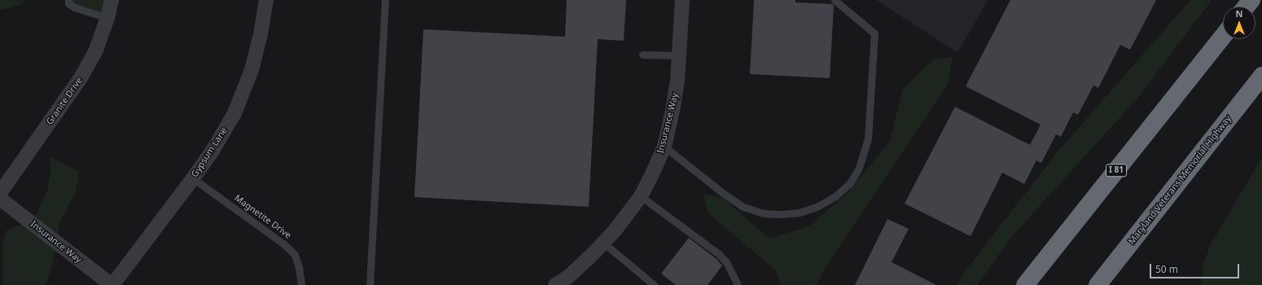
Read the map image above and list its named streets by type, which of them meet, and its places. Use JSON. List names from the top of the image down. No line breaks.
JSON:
{"streets":{"highway":["I 81","Maryland Veterans Memorial Highway"],"street":["Granite Drive","Insurance Way","Gypsum Lane"],"lane":["Magnetite Drive"]},"crossings":[["Insurance Way","Gypsum Lane"],["Gypsum Lane","Magnetite Drive"]],"scale_bar":"50 m","north":"top"}
